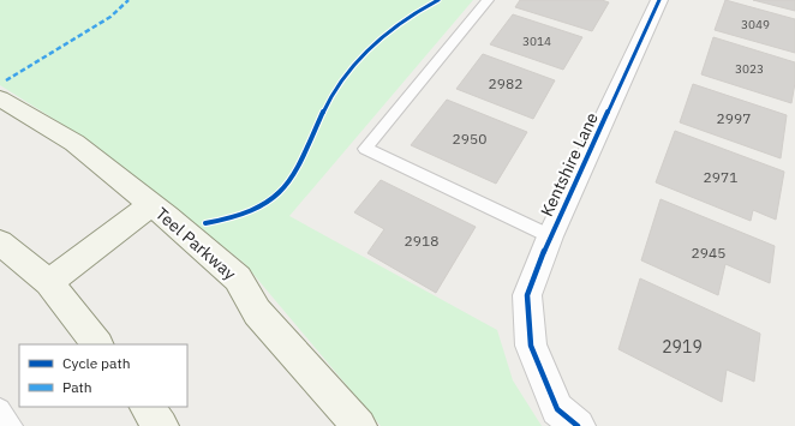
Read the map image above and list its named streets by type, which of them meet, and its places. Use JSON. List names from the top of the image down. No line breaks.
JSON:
{"streets":{"main road":["Teel Parkway"],"street":["Kentshire Lane"]},"house_numbers":["3049","3014","3023","2982","2997","2950","2971","2918","2945","2919"],"legend":["Cycle path","Path"]}
